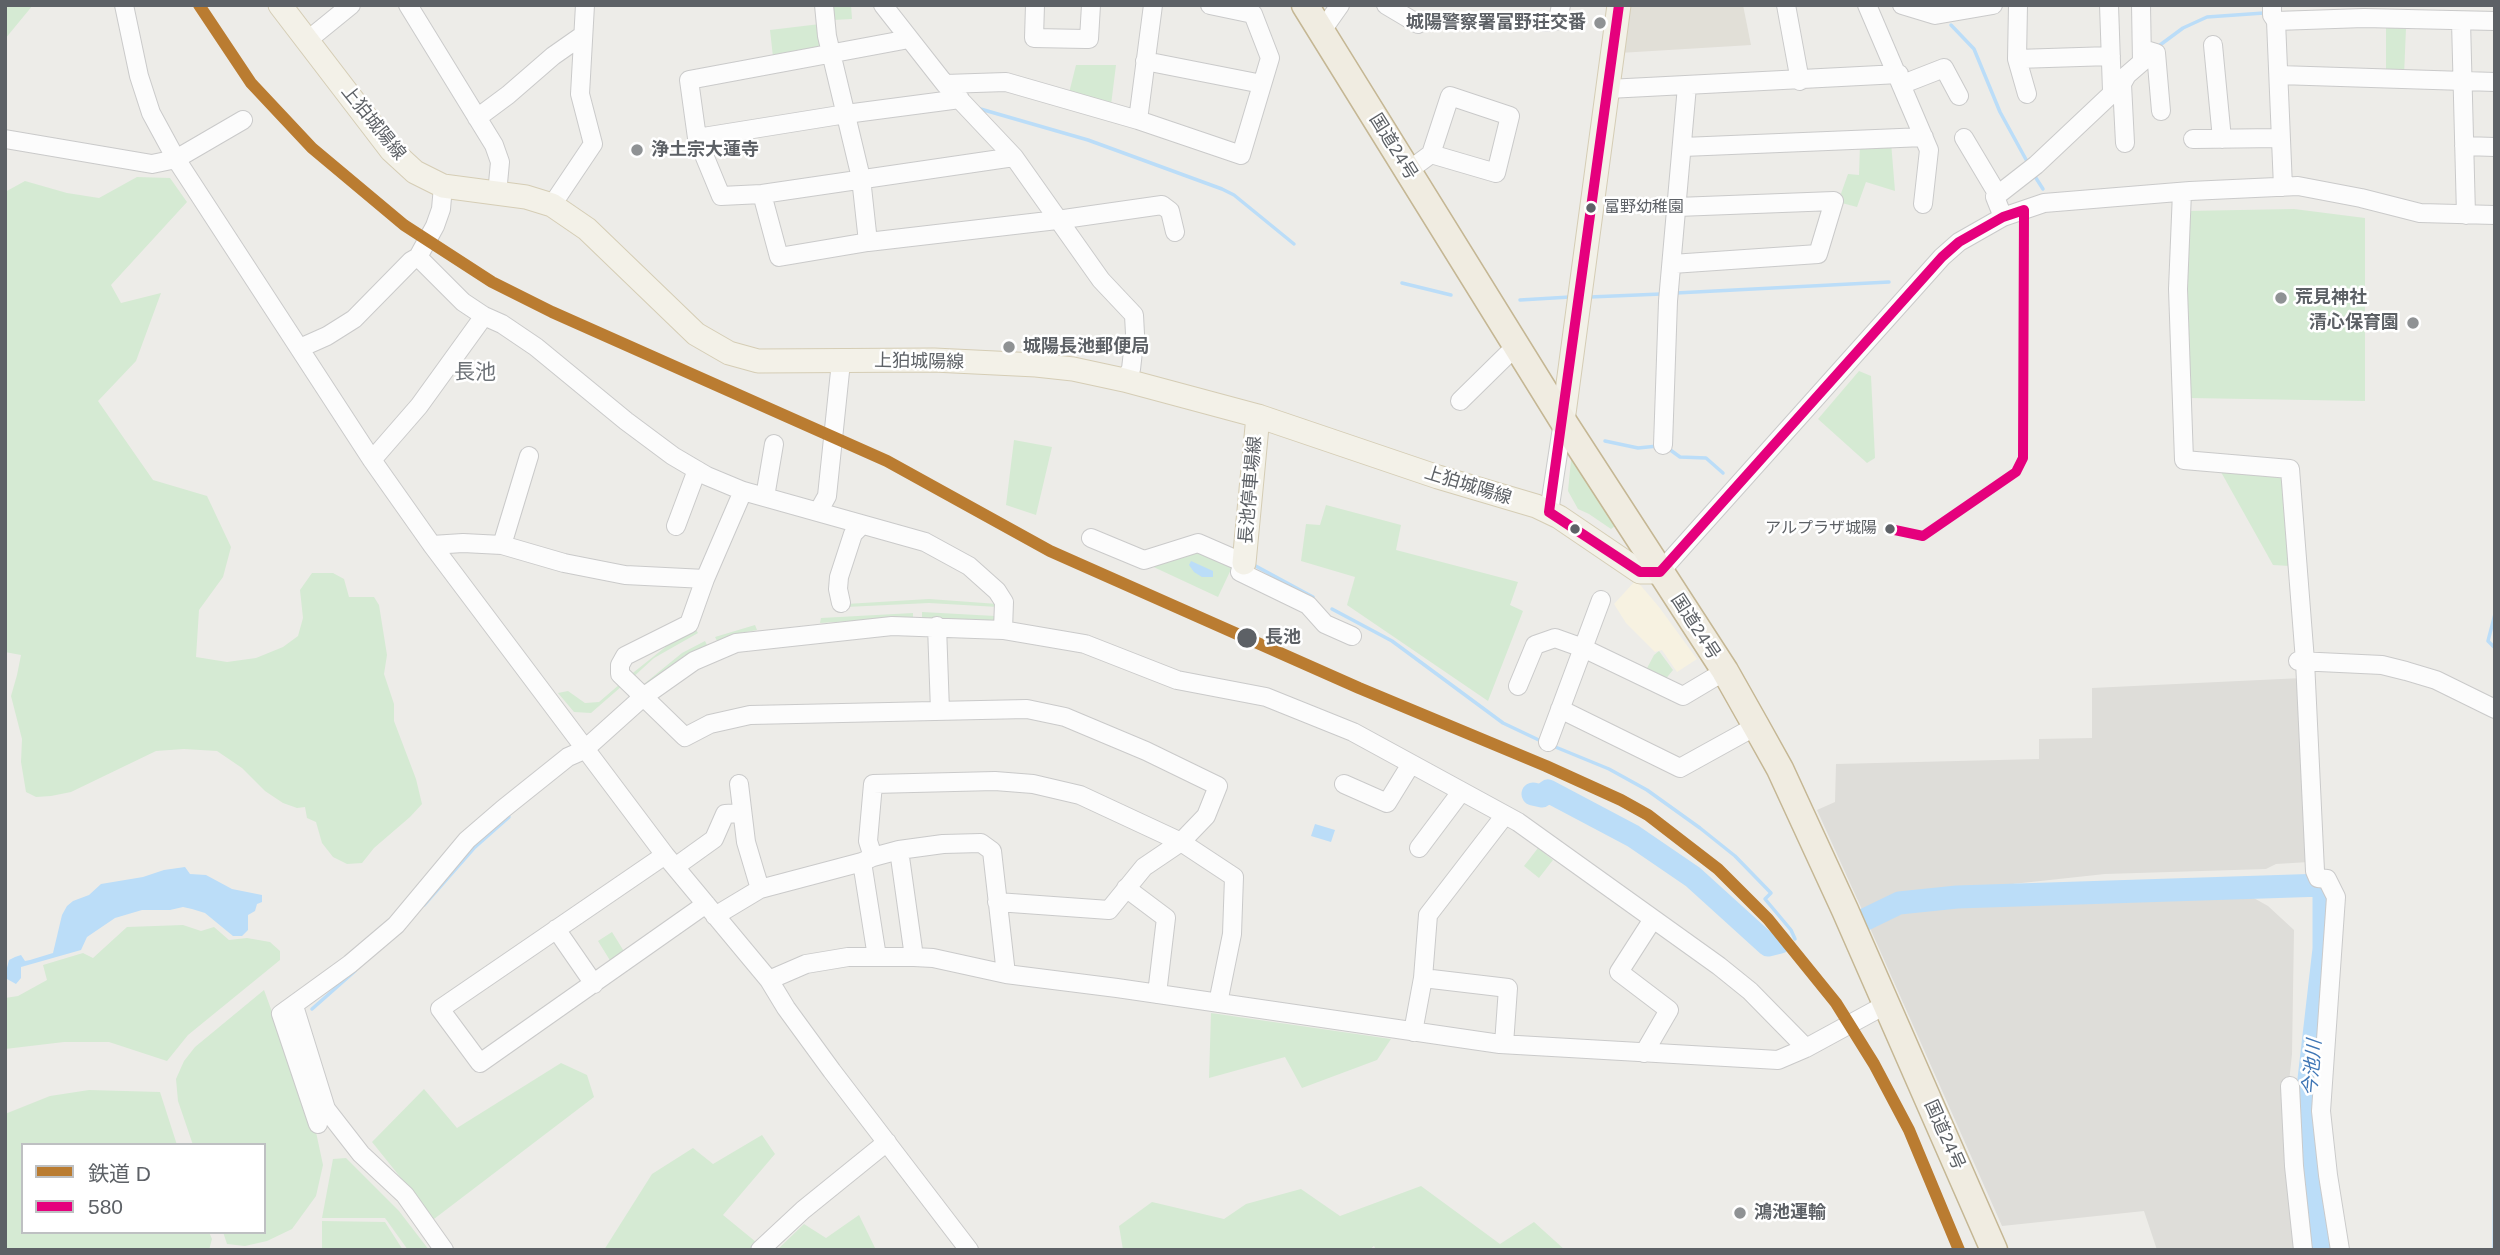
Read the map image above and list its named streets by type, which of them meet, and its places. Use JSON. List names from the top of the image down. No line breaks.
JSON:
{"streets":{"highway":["国道24号"],"main road":["上狛城陽線","長池停車場線"]},"crossings":[["上狛城陽線","国道24号"],["上狛城陽線","長池停車場線"]],"districts":["長池"],"water":["今池川"],"places":["城陽警察署富野荘交番","浄土宗大蓮寺","富野幼稚園","荒見神社","清心保育園","城陽長池郵便局","アルプラザ城陽","長池","鴻池運輸"],"lines":["rail line D","transit line 580"],"legend":["鉄道 D","580"]}
